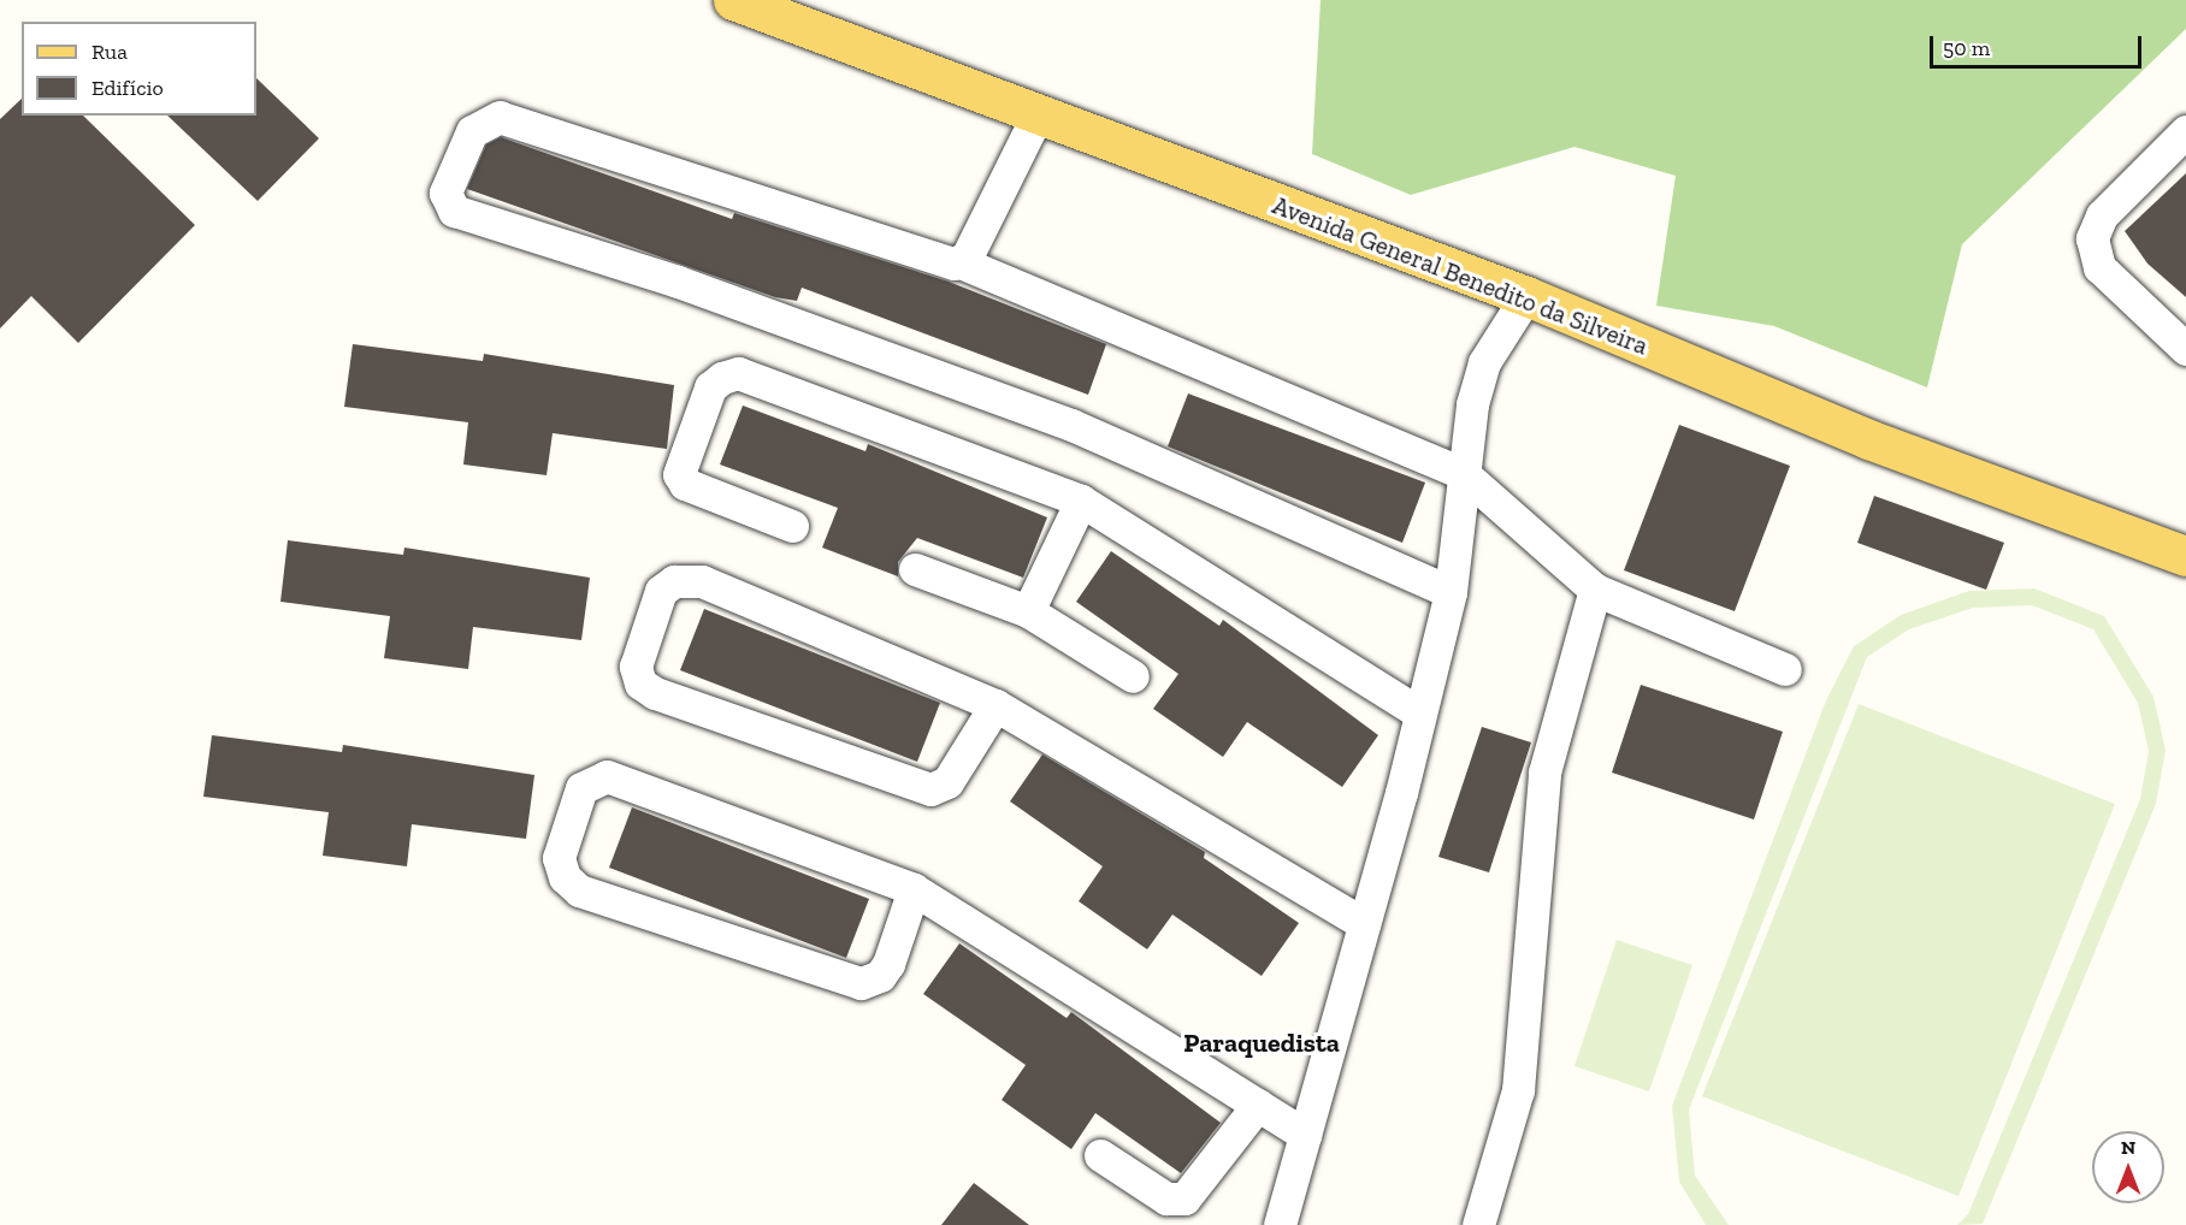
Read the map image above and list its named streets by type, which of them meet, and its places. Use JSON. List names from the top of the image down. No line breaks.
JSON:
{"streets":{"main road":["Avenida General Benedito da Silveira"]},"districts":["Paraquedista"],"legend":["Rua","Edifício"],"scale_bar":"50 m","north":"top"}
